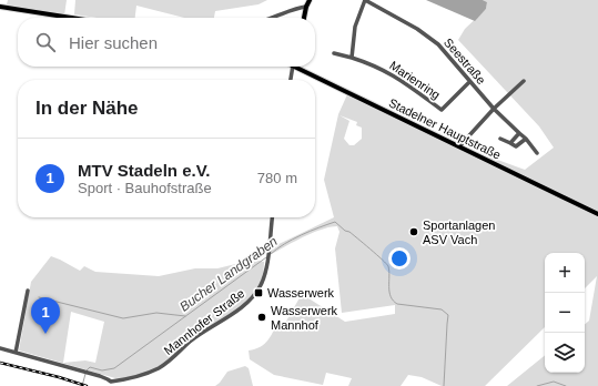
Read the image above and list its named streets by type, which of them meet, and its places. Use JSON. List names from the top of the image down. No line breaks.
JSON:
{"streets":{"main road":["Stadelner Hauptstraße"],"street":["Seestraße","Marienring","Mannhofer Straße"]},"crossings":[["Seestraße","Marienring"]],"water":["Bucher Landgraben"],"places":{"other":["Sportanlagen ASV Vach","Wasserwerk Mannhof"],"transit":["Wasserwerk"]},"page":{"search":"Hier suchen","heading":"In der Nähe","list":[{"mark":"1","name":"MTV Stadeln e.V.","note":"Sport · Bauhofstraße","value":"780 m"}],"map_buttons":["+","−"],"pins":"1"}}
